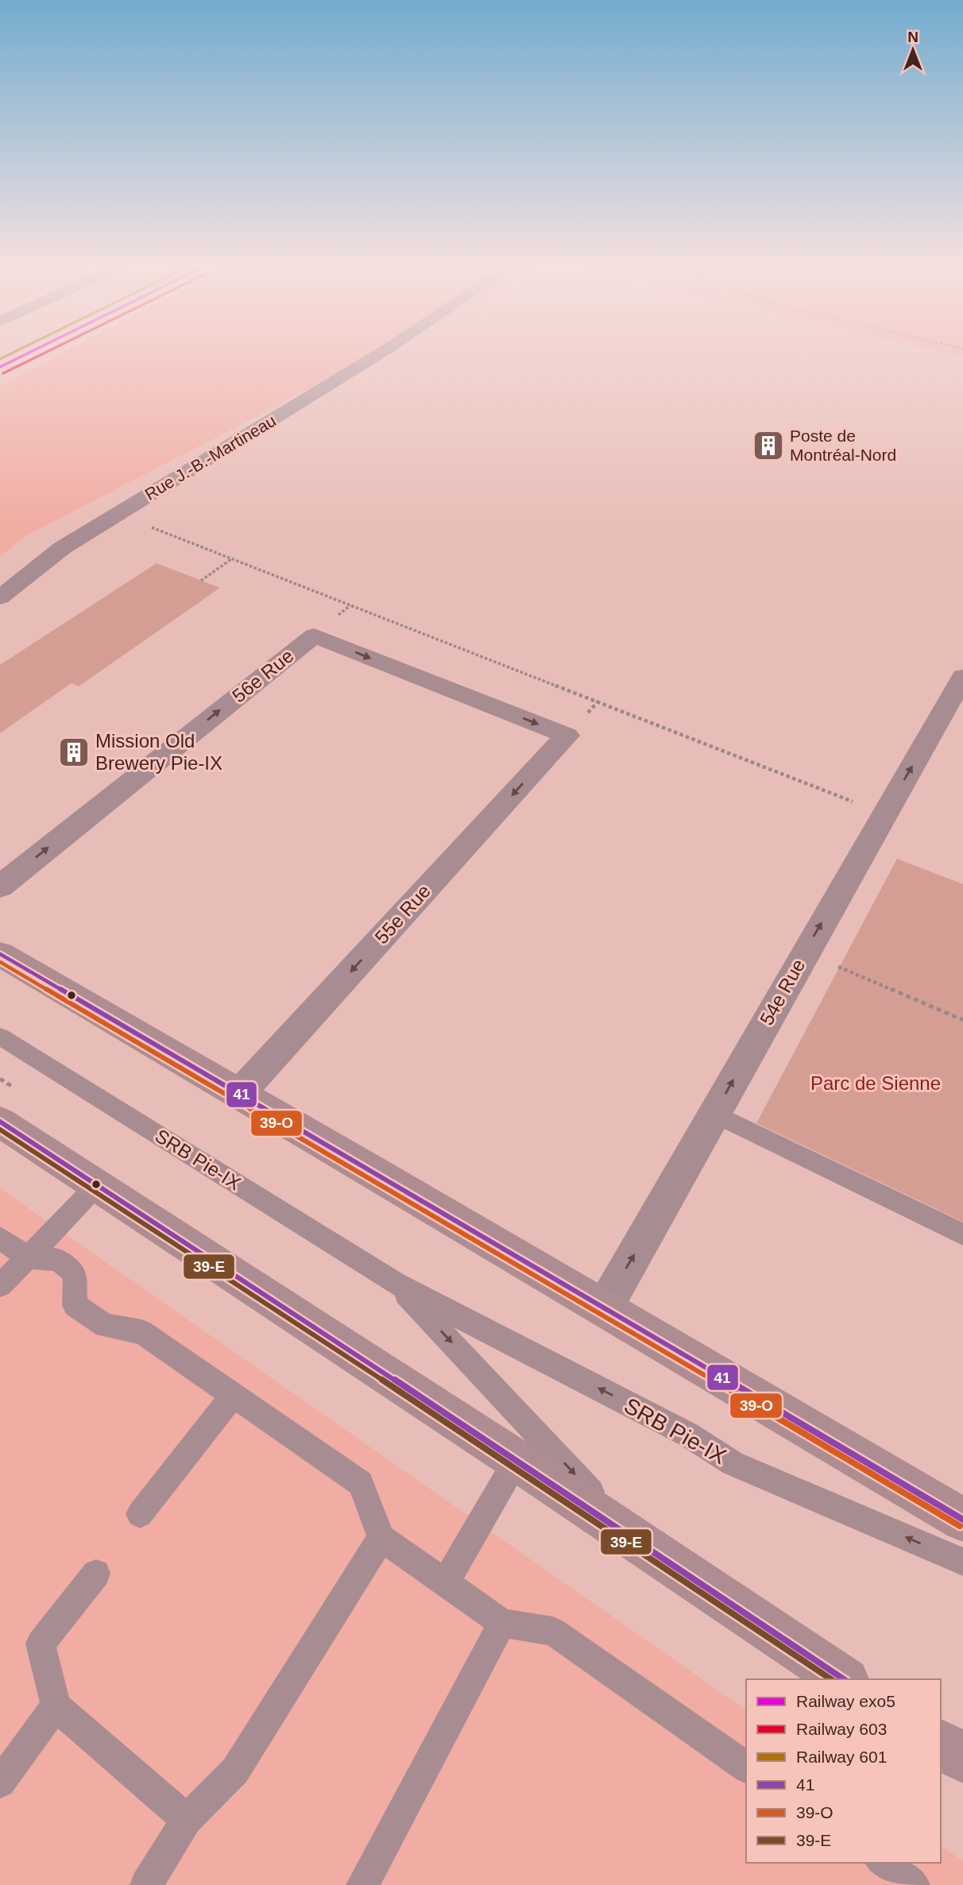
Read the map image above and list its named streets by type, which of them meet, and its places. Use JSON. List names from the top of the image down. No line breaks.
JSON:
{"streets":{"street":["Rue J.-B.-Martineau","56e Rue","55e Rue","54e Rue"],"lane":["SRB Pie-IX"]},"crossings":[["56e Rue","55e Rue"]],"one_way":["56e Rue","55e Rue","54e Rue"],"parks":["Parc de Sienne"],"places":{"building":["Poste de Montréal-Nord","Mission Old Brewery Pie-IX"]},"lines":["rail line exo5","rail line 603","rail line 601","transit line 41","transit line 39-O","transit line 39-E"],"legend":["Railway exo5","Railway 603","Railway 601","41","39-O","39-E"],"north":"top"}
